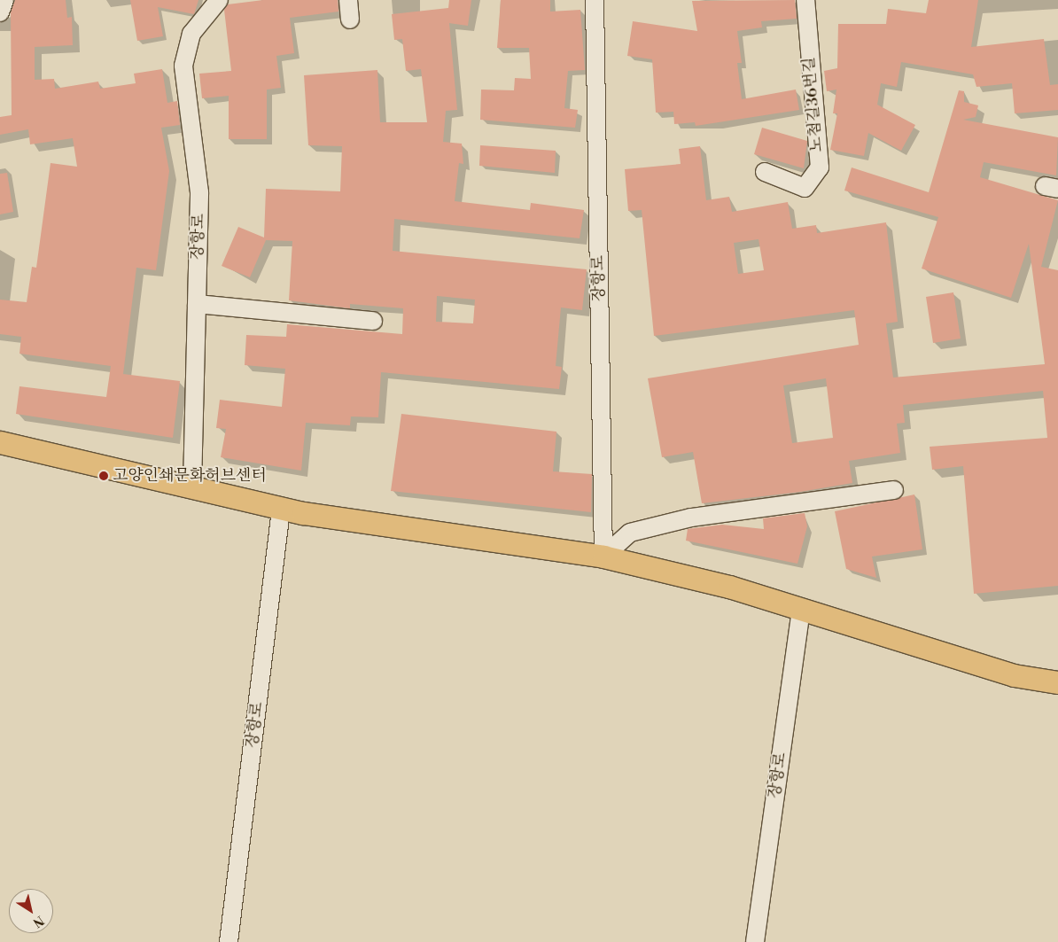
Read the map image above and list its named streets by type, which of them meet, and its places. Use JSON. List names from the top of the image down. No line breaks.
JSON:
{"streets":{"street":["노첨길36번길","장항로"]},"places":["고양인쇄문화허브센터"],"north":"bottom right"}
